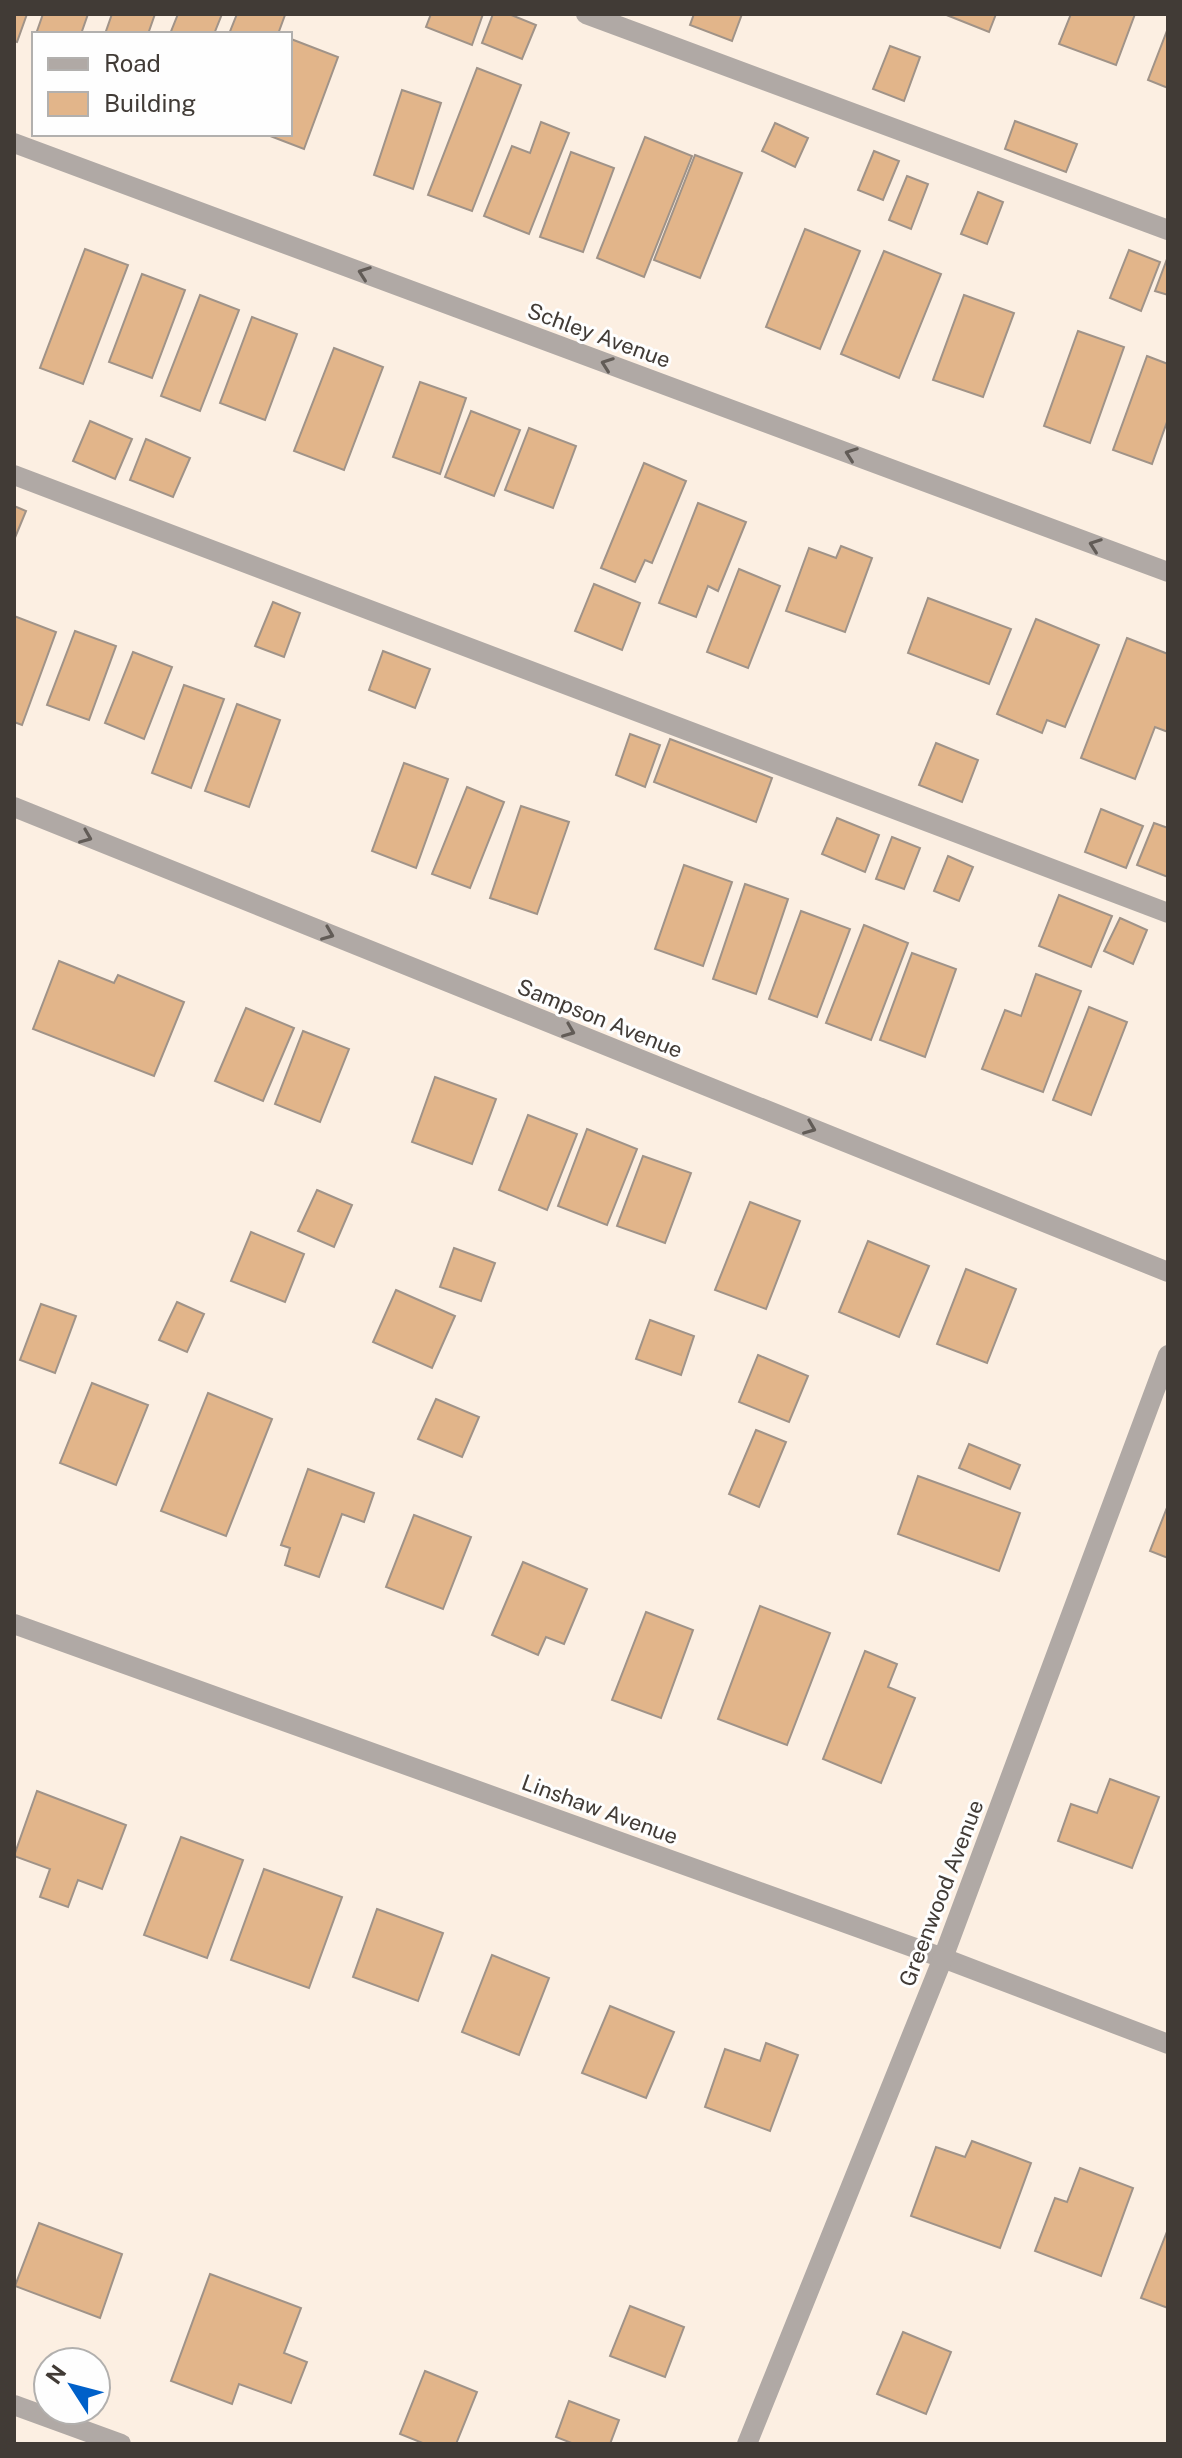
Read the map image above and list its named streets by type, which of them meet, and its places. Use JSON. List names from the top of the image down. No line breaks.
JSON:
{"streets":{"street":["Schley Avenue","Sampson Avenue","Linshaw Avenue","Greenwood Avenue"]},"crossings":[["Linshaw Avenue","Greenwood Avenue"]],"one_way":["Schley Avenue","Sampson Avenue"],"legend":["Road","Building"],"north":"top left"}
